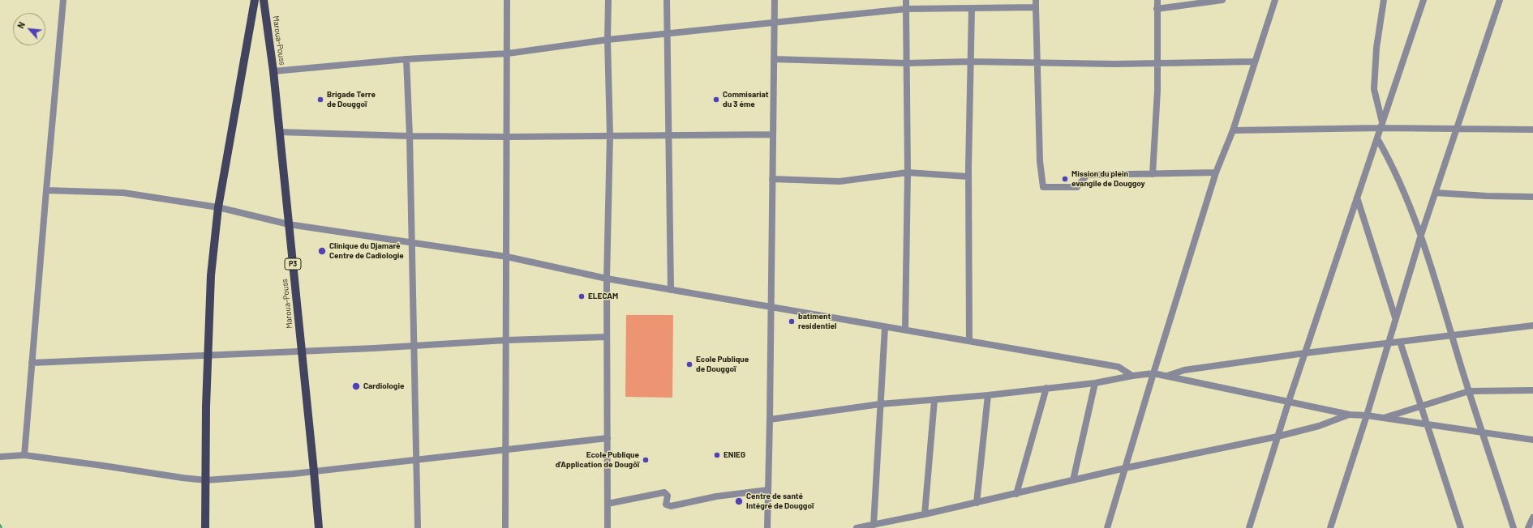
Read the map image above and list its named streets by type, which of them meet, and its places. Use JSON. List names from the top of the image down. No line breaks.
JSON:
{"streets":{"main road":["Maroua-Pouss","P3"]},"places":["Brigade Terre de Douggoï","Commisariat du 3 éme","Mission du plein evangile de Douggoy","Clinique du Djamaré Centre de Cadiologie","ELECAM","batiment residentiel","Ecole Publique de Douggoï","Cardiologie","ENIEG","Ecole Publique d'Application de Dougôï","Centre de santé Intégré de Douggoï"],"north":"top left"}
